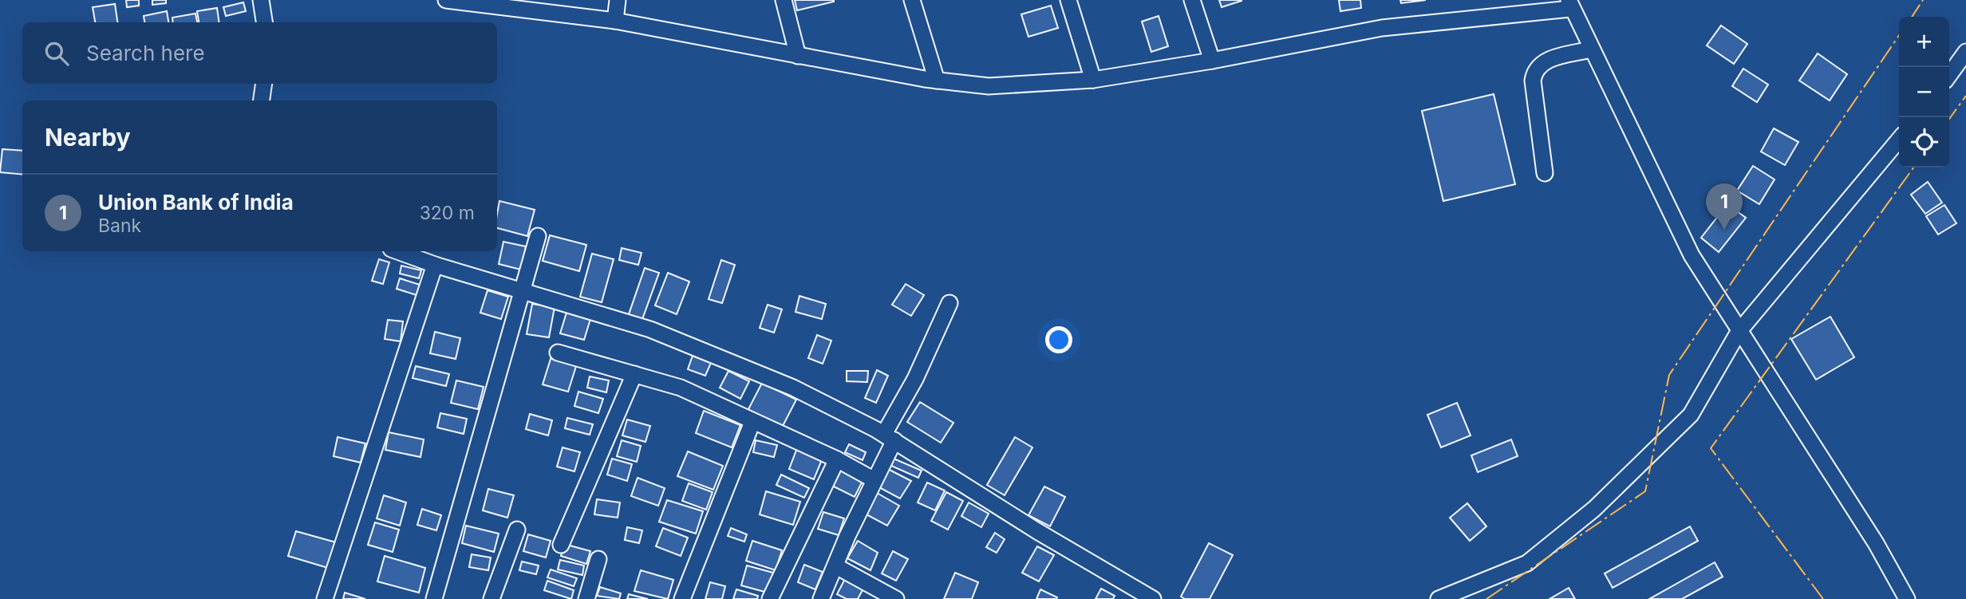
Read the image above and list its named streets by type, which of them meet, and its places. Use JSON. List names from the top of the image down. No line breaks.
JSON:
{"page":{"map_buttons":["+","−"],"search":"Search here","heading":"Nearby","list":[{"mark":"1","name":"Union Bank of India","note":"Bank","value":"320 m"}],"pins":"1"}}
